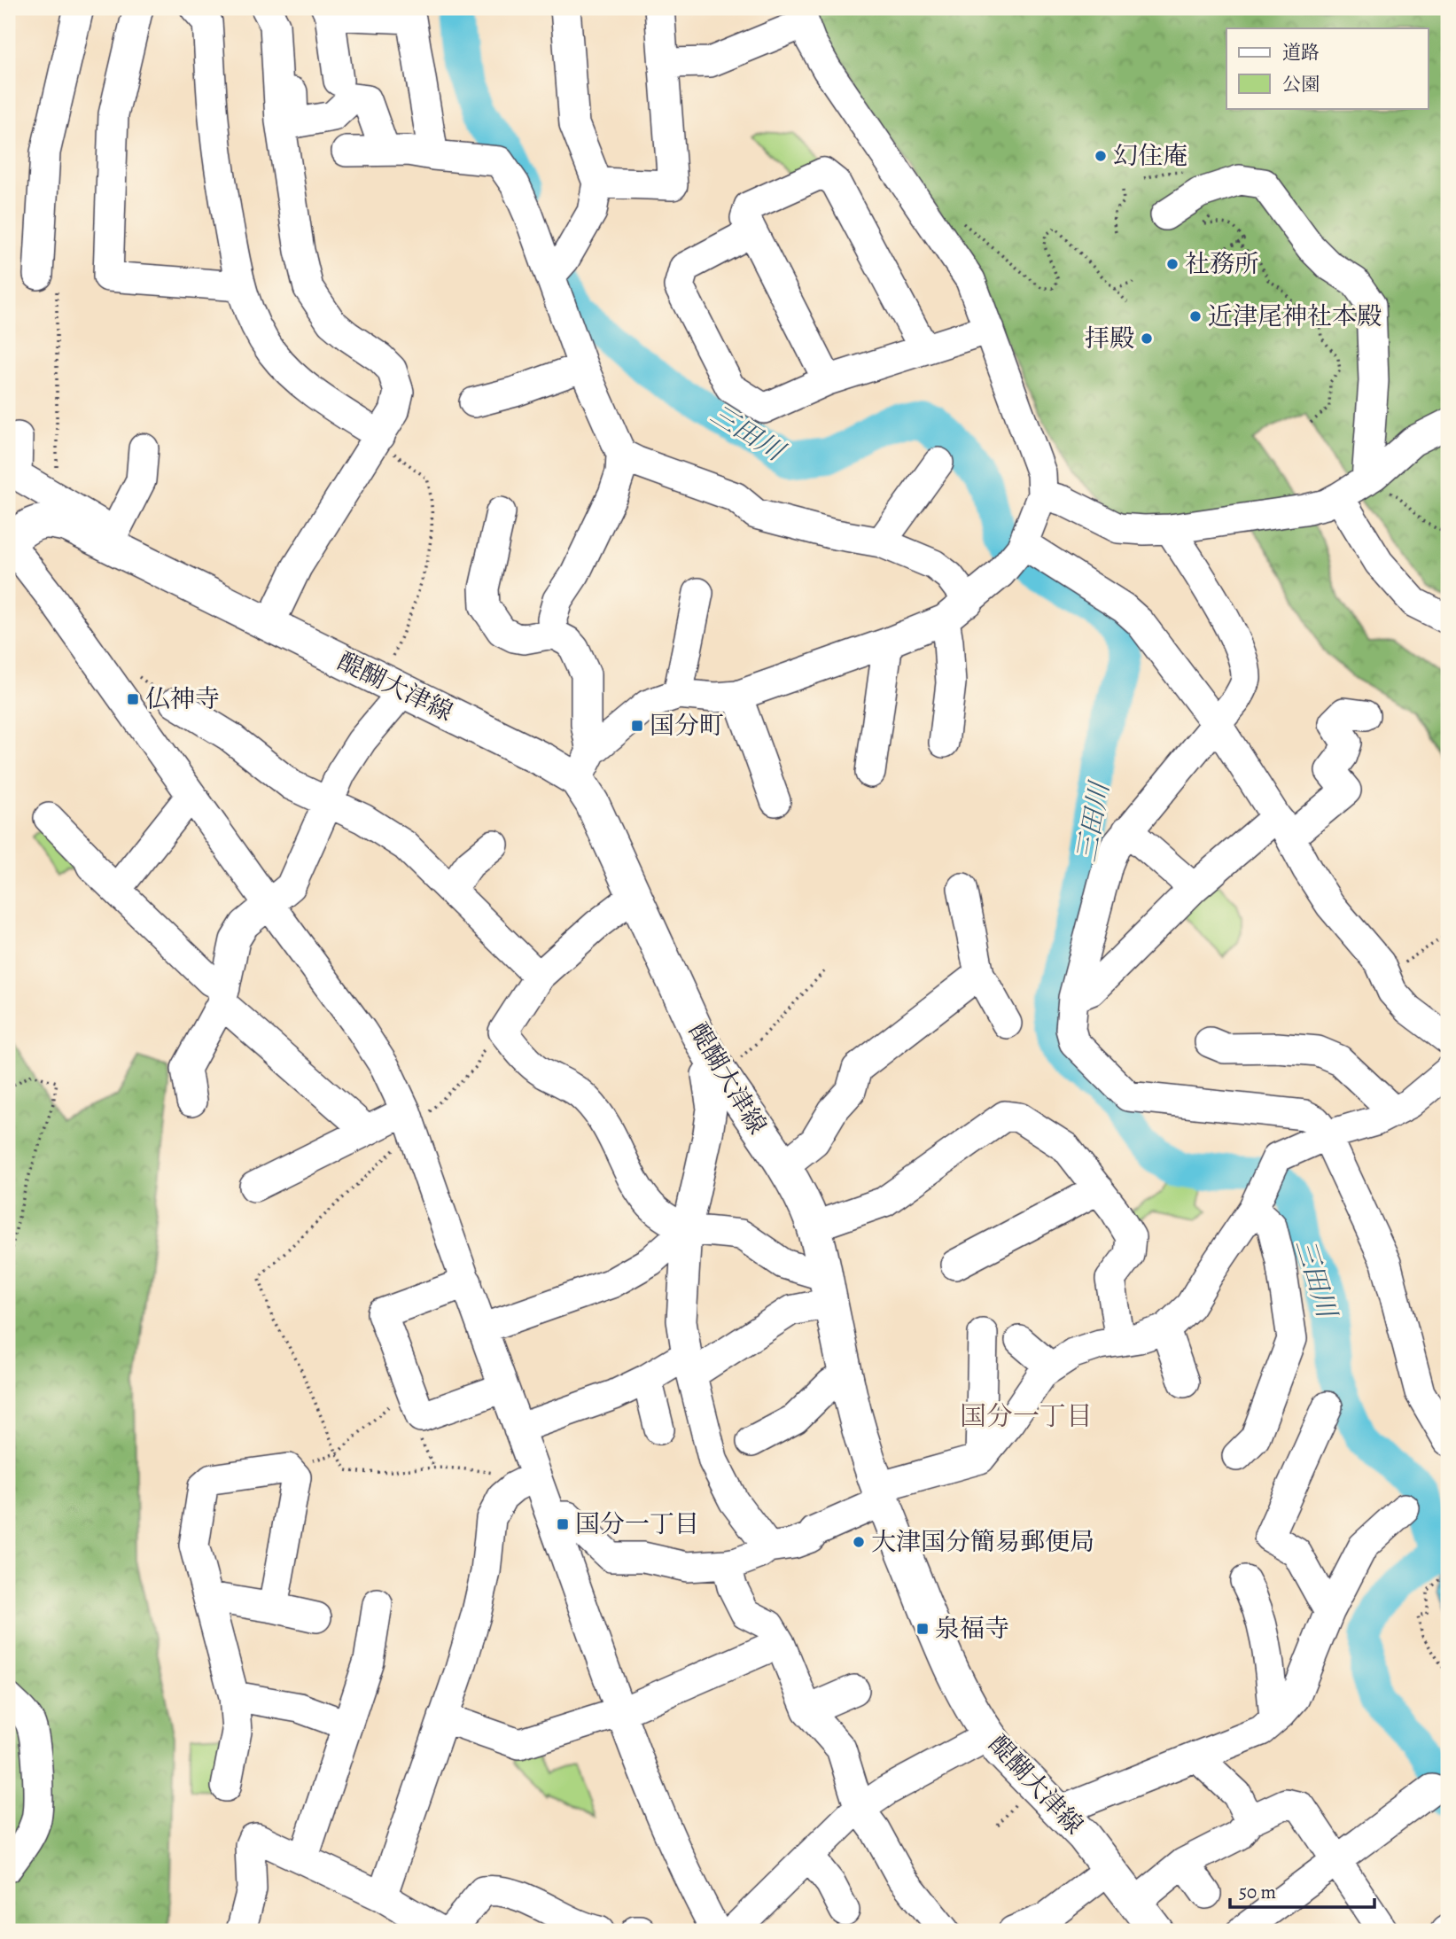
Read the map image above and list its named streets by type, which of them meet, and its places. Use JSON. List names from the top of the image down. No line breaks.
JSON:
{"streets":{"main road":["醍醐大津線"]},"districts":["国分一丁目"],"water":["三田川"],"places":{"other":["幻住庵","社務所","近津尾神社本殿","拝殿","大津国分簡易郵便局"],"transit":["仏神寺","国分町","国分一丁目","泉福寺"]},"legend":["道路","公園"],"scale_bar":"50 m"}
